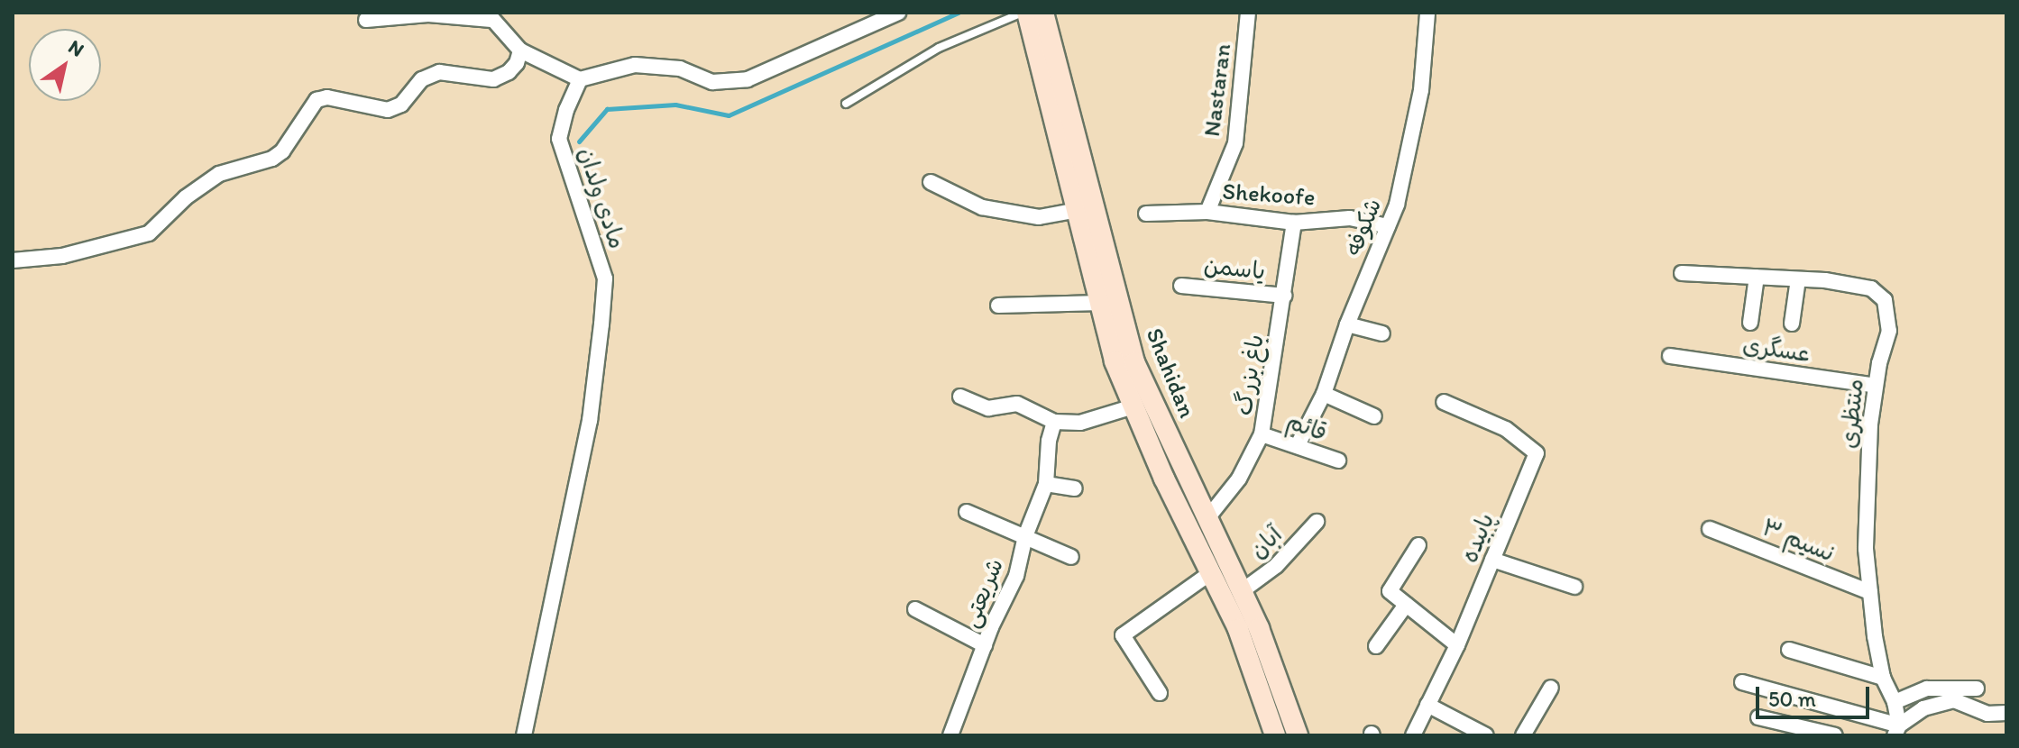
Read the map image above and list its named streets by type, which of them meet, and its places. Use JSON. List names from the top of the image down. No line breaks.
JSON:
{"streets":{"main road":["Shahidan"],"street":["Nastaran","Shekoofe","مادی ولدان","شکوفه","یاسمن","عسگری","باغ بزرگ","منتظری","قائم","پابیده","نسیم ۳","آبان","شریعتی"]},"crossings":[["Nastaran","Shekoofe"],["Shekoofe","شکوفه"],["Shekoofe","باغ بزرگ"],["شکوفه","قائم"],["یاسمن","باغ بزرگ"],["عسگری","منتظری"],["Shahidan","باغ بزرگ"],["Shahidan","آبان"],["باغ بزرگ","قائم"],["منتظری","نسیم ۳"]],"scale_bar":"50 m","north":"top right"}
